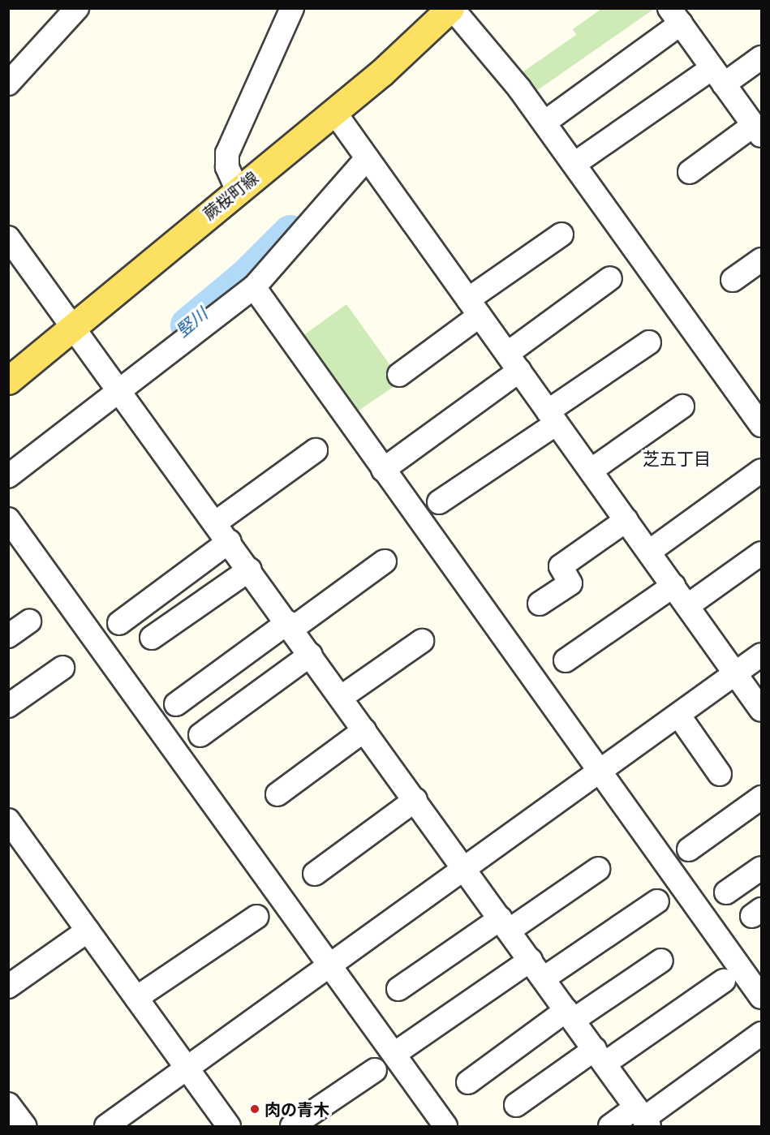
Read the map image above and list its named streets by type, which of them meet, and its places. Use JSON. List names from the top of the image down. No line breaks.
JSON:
{"streets":{"main road":["蕨桜町線"]},"districts":["芝五丁目"],"water":["竪川"],"places":["肉の青木"]}
